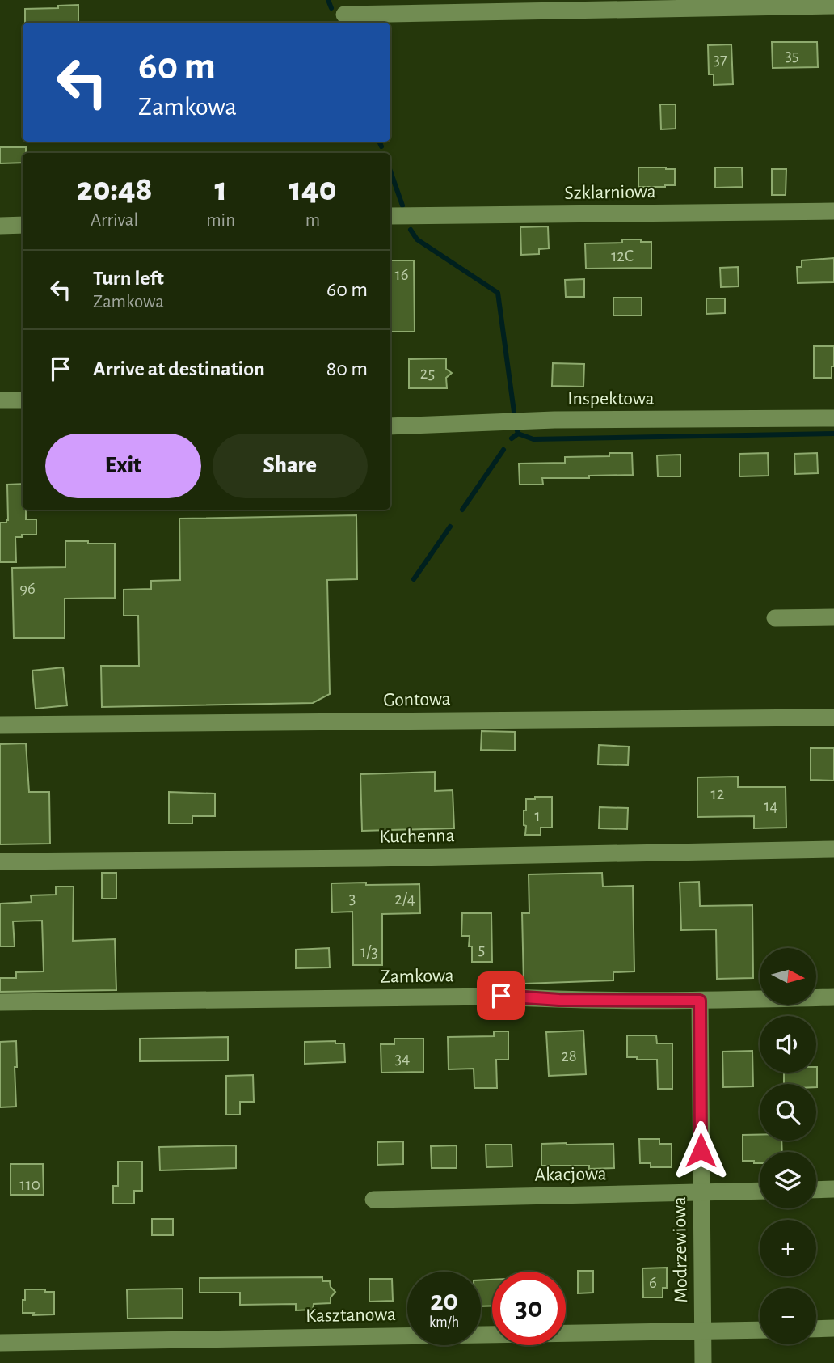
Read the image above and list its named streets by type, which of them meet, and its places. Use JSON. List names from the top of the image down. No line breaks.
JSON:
{"streets":{"street":["Szklarniowa","Inspektowa","Gontowa","Kuchenna","Zamkowa","Akacjowa","Modrzewiowa","Kasztanowa"]},"crossings":[["Zamkowa","Modrzewiowa"],["Akacjowa","Modrzewiowa"],["Modrzewiowa","Kasztanowa"]],"house_numbers":["35","37","12C","16","25","96","12","14","1","3","2/4","5","1/3","28","34","110","6"],"north":"right","page":{"turn":["60 m","Zamkowa"],"eta":["20:48","Arrival","1","min","140","m"],"list":[{"name":"Turn left","note":"Zamkowa","value":"60 m"},{"name":"Arrive at destination","value":"80 m"}],"buttons":["Exit","Share"],"map_buttons":["+","−"],"speed":"20 km/h","limit":"30"}}
